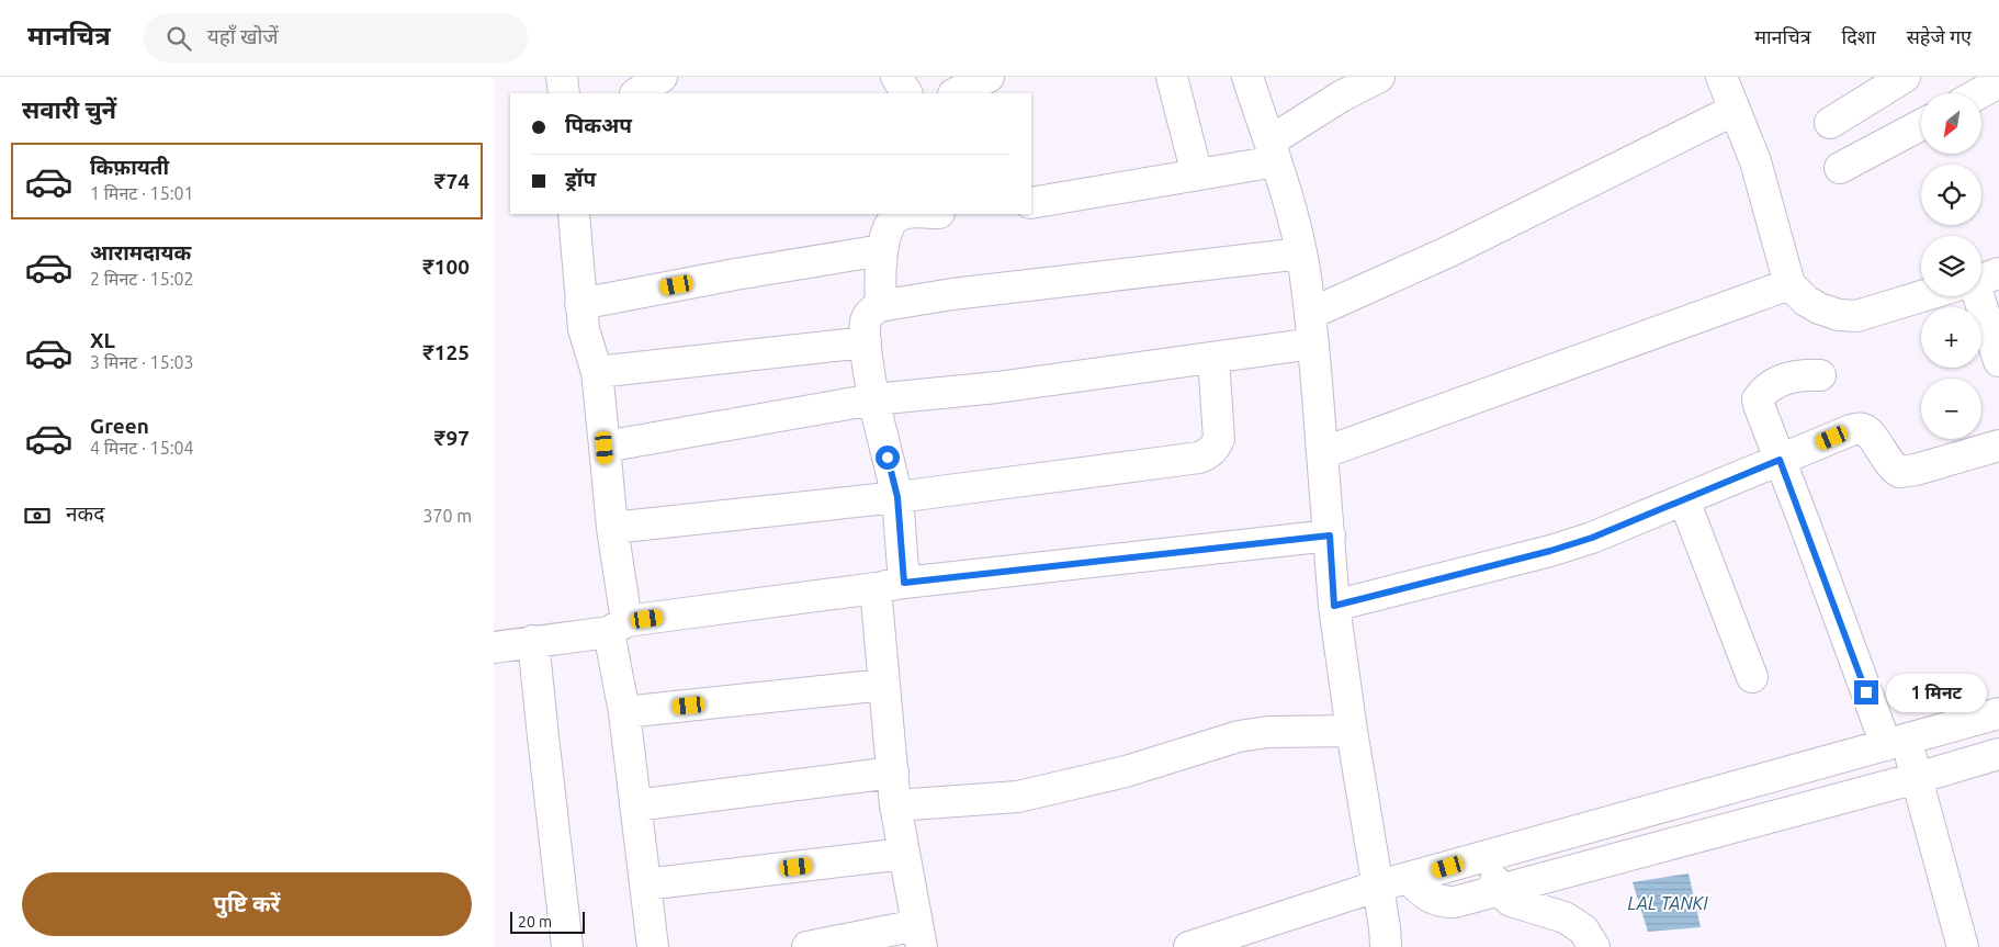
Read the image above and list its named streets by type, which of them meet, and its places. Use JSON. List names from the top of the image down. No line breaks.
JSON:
{"water":["LAL TANKI"],"scale_bar":"20 m","north":"bottom left","page":{"header":"मानचित्र","search":"यहाँ खोजें","nav":["मानचित्र","दिशा","सहेजे गए"],"heading":"सवारी चुनें","map_buttons":["+","−"],"banner":["पिकअप","ड्रॉप"],"list":[{"name":"किफ़ायती","note":"1 मिनट · 15:01","value":"₹74"},{"name":"आरामदायक","note":"2 मिनट · 15:02","value":"₹100"},{"name":"XL","note":"3 मिनट · 15:03","value":"₹125"},{"name":"Green","note":"4 मिनट · 15:04","value":"₹97"}],"pay":["नकद","370 m"],"bubble":"1 मिनट","buttons":"पुष्टि करें","scale":"20 m"}}
